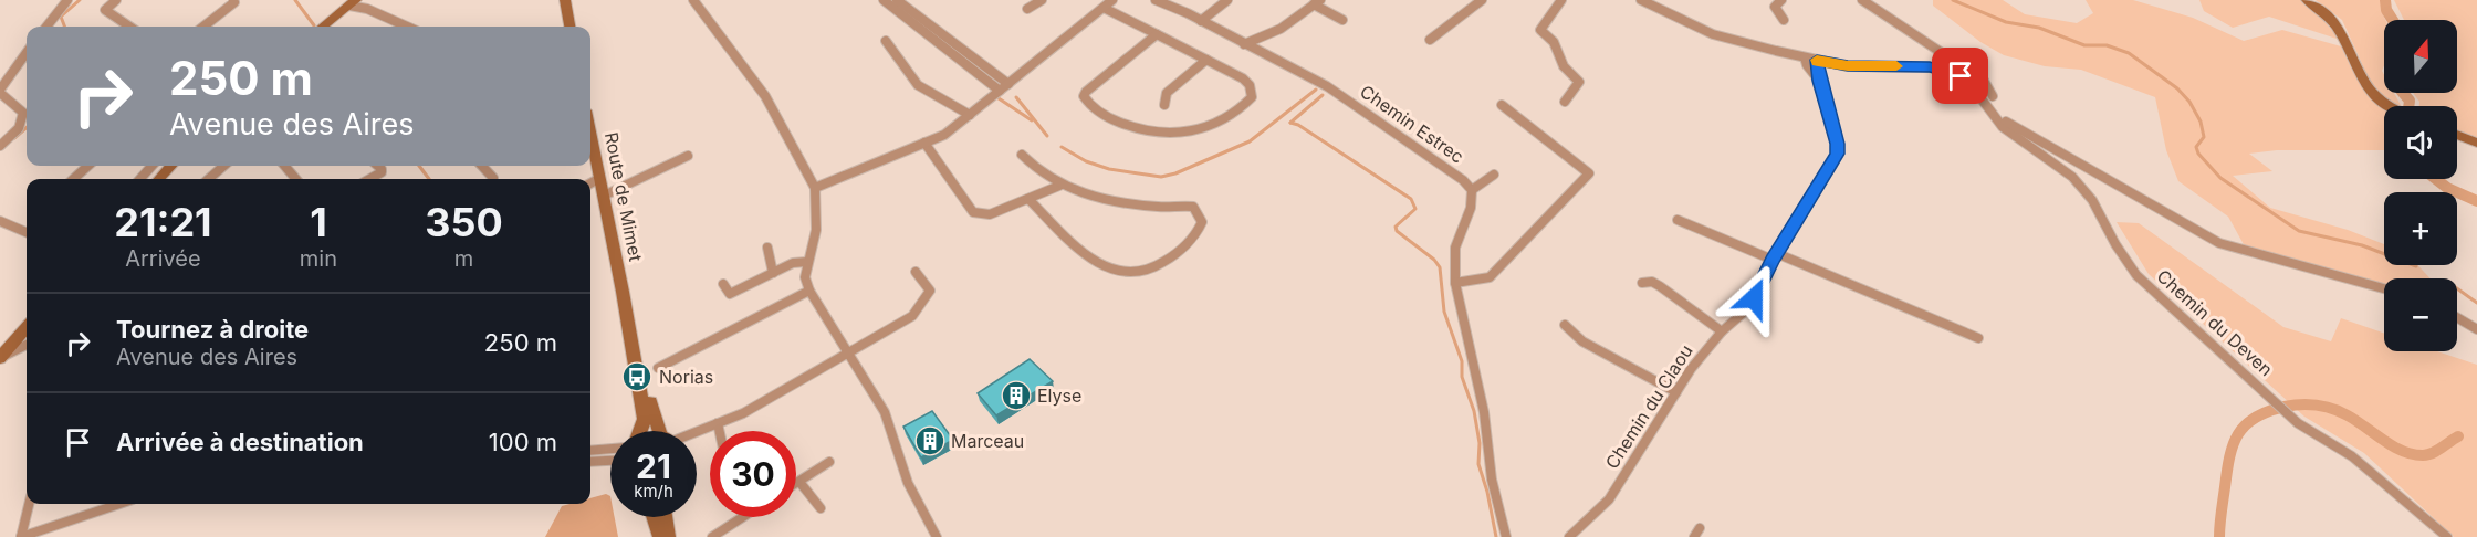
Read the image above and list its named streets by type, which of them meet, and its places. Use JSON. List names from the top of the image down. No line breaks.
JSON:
{"streets":{"street":["Chemin Estrec","Route de Mimet","Chemin du Deven","Chemin du Claou"]},"crossings":[["Chemin du Deven","Chemin du Claou"]],"places":{"bus stop":["Norias"],"building":["Elyse","Marceau"]},"north":"top","page":{"map_buttons":["+","−"],"turn":["250 m","Avenue des Aires"],"eta":["21:21","Arrivée","1","min","350","m"],"list":[{"name":"Tournez à droite","note":"Avenue des Aires","value":"250 m"},{"name":"Arrivée à destination","value":"100 m"}],"speed":"21 km/h","limit":"30"}}
